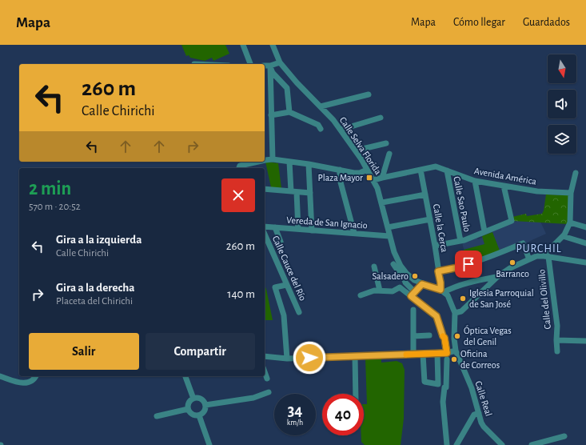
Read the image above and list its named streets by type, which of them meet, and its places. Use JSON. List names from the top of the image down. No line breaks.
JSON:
{"streets":{"street":["Calle Selva Florida","Avenida América","Calle Sao Paulo","Vereda de San Ignacio","Calle la Cerca","Calle Cauce del Río","Calle del Olivillo","Calle Real"]},"crossings":[["Calle Selva Florida","Avenida América"],["Calle Selva Florida","Vereda de San Ignacio"],["Calle Selva Florida","Calle la Cerca"],["Avenida América","Calle Sao Paulo"],["Avenida América","Calle la Cerca"]],"districts":["PURCHIL"],"places":{"transit":["Plaza Mayor"],"other":["Barranco","Salsadero","Iglesia Parroquial de San José","Óptica Vegas del Genil","Oficina de Correos"]},"north":"bottom","page":{"header":"Mapa","nav":["Mapa","Cómo llegar","Guardados"],"turn":["260 m","Calle Chirichi"],"heading":["2 min","570 m · 20:52"],"list":[{"name":"Gira a la izquierda","note":"Calle Chirichi","value":"260 m"},{"name":"Gira a la derecha","note":"Placeta del Chirichi","value":"140 m"}],"buttons":["Salir","Compartir"],"speed":"34 km/h","limit":"40"}}
